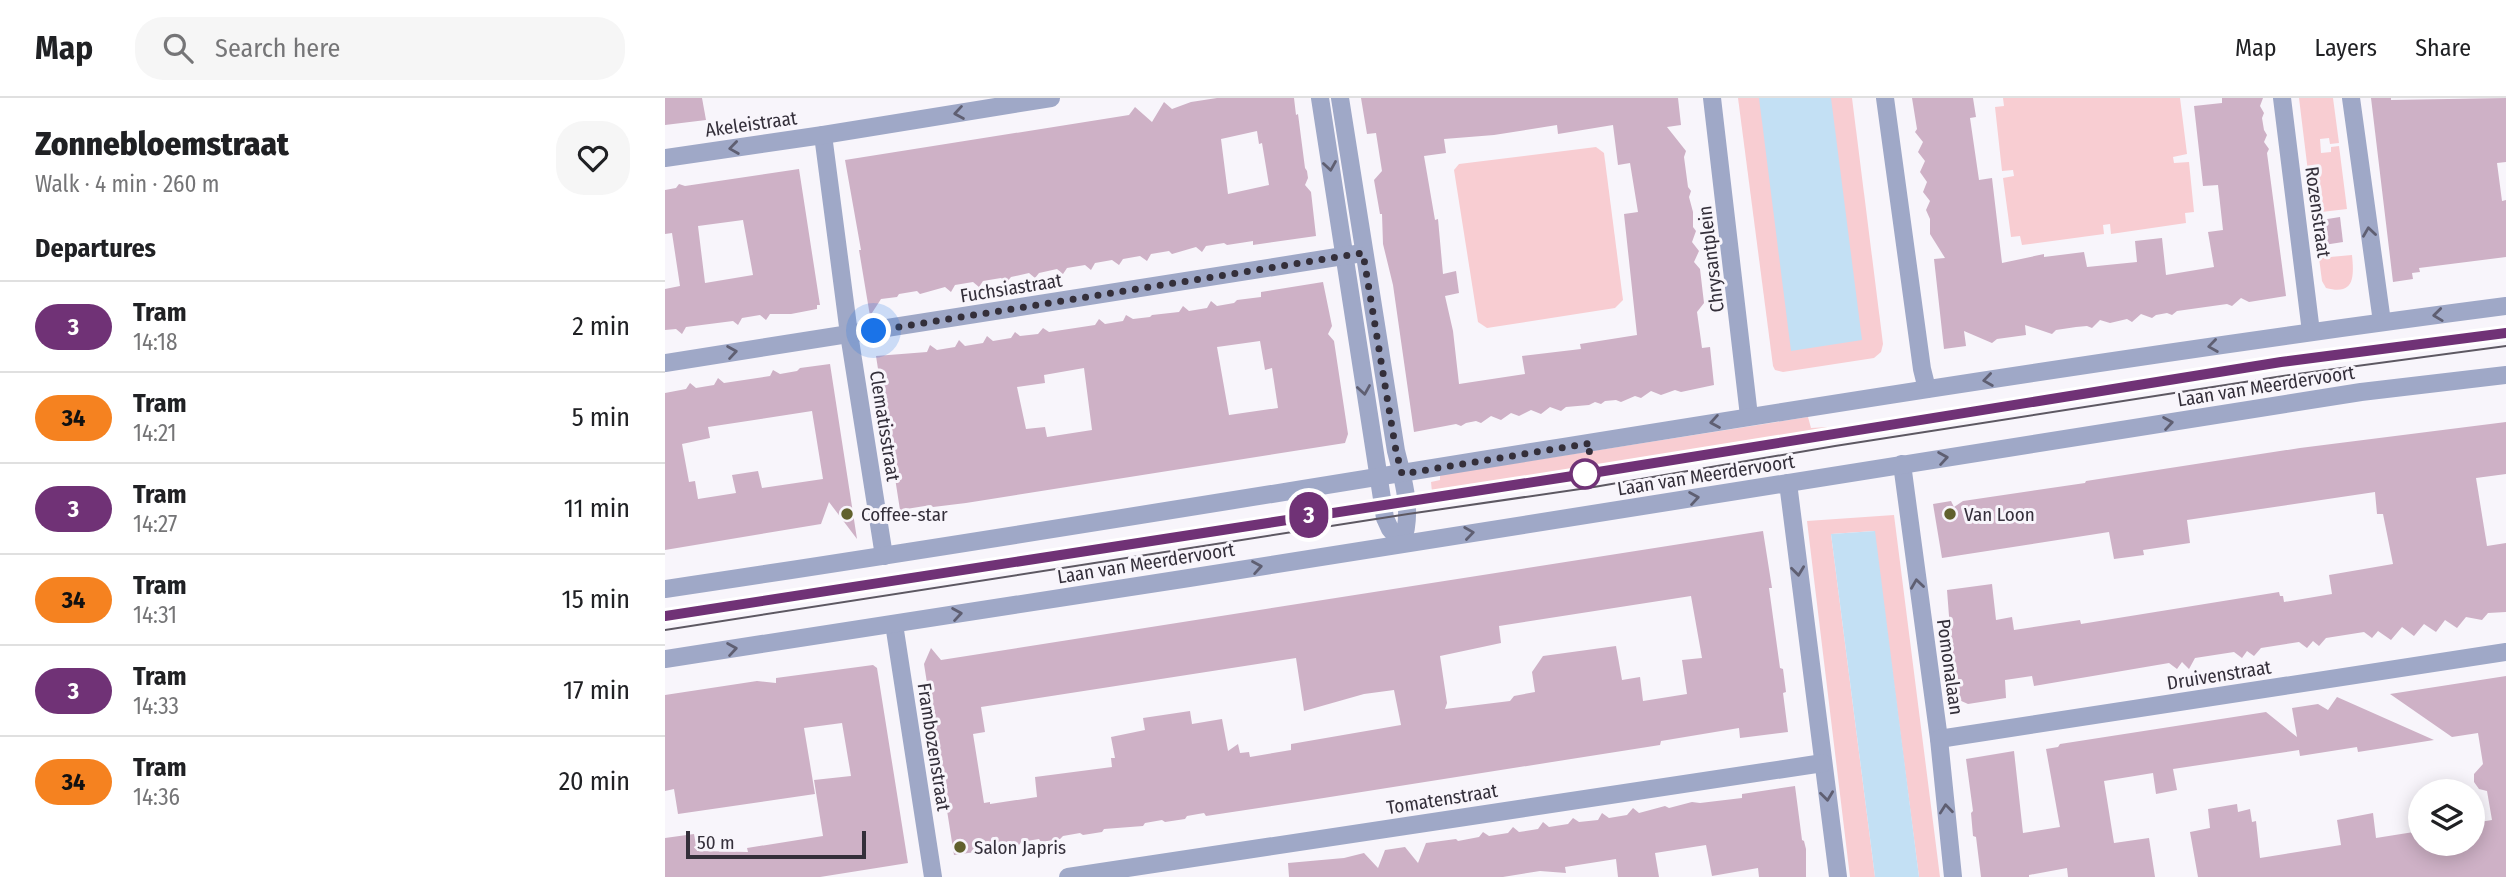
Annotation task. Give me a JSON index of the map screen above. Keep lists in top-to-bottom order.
{
  "streets": {
    "street": [
      "Akeleistraat",
      "Rozenstraat",
      "Chrysantplein",
      "Fuchsiastraat",
      "Laan van Meerdervoort",
      "Clematisstraat",
      "Pomonalaan",
      "Druivenstraat",
      "Frambozenstraat",
      "Tomatenstraat"
    ]
  },
  "crossings": [
    ["Akeleistraat", "Clematisstraat"],
    ["Fuchsiastraat", "Clematisstraat"],
    ["Laan van Meerdervoort", "Pomonalaan"],
    ["Laan van Meerdervoort", "Frambozenstraat"],
    ["Pomonalaan", "Druivenstraat"]
  ],
  "one_way": ["Akeleistraat"],
  "places": ["Coffee-star", "Van Loon", "Salon Japris"],
  "lines": ["tram line 3"],
  "scale_bar": "50 m",
  "page": {
    "header": "Map",
    "search": "Search here",
    "nav": ["Map", "Layers", "Share"],
    "heading": [
      ["Zonnebloemstraat", "Walk · 4 min · 260 m"],
      "Departures"
    ],
    "on_map": "3",
    "list": [
      {
        "mark": "3",
        "name": "Tram",
        "note": "14:18",
        "value": "2 min"
      },
      {
        "mark": "34",
        "name": "Tram",
        "note": "14:21",
        "value": "5 min"
      },
      {
        "mark": "3",
        "name": "Tram",
        "note": "14:27",
        "value": "11 min"
      },
      {
        "mark": "34",
        "name": "Tram",
        "note": "14:31",
        "value": "15 min"
      },
      {
        "mark": "3",
        "name": "Tram",
        "note": "14:33",
        "value": "17 min"
      },
      {
        "mark": "34",
        "name": "Tram",
        "note": "14:36",
        "value": "20 min"
      }
    ],
    "scale": "50 m"
  }
}
